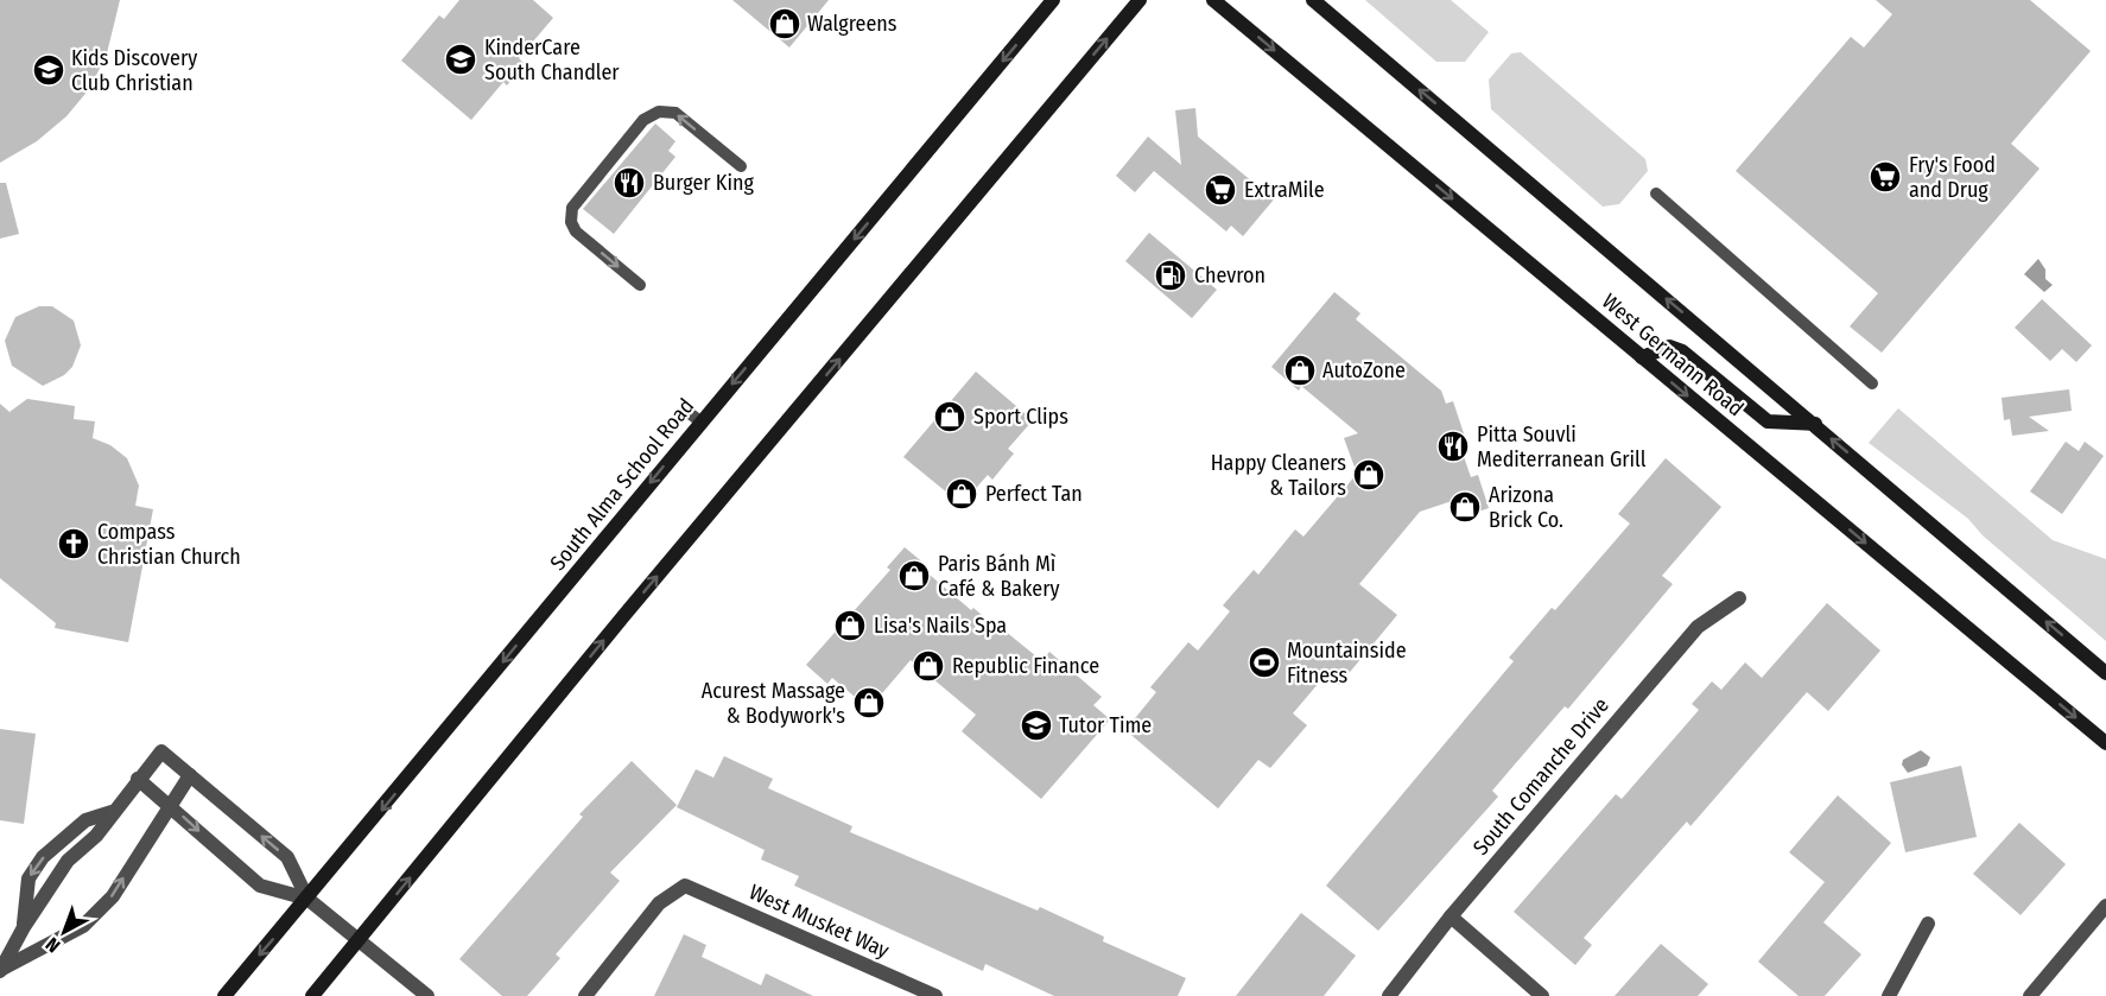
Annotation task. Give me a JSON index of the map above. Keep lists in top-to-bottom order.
{
  "streets": {
    "main road": ["West Germann Road", "South Alma School Road"],
    "street": ["South Comanche Drive", "West Musket Way"]
  },
  "places": {
    "shop": [
      "Walgreens",
      "AutoZone",
      "Sport Clips",
      "Happy Cleaners & Tailors",
      "Perfect Tan",
      "Arizona Brick Co.",
      "Paris Bánh Mì Café & Bakery",
      "Lisa's Nails Spa",
      "Republic Finance",
      "Acurest Massage & Bodywork's"
    ],
    "school or university": ["KinderCare South Chandler", "Kids Discovery Club Christian", "Tutor Time"],
    "supermarket": ["Fry's Food and Drug", "ExtraMile"],
    "restaurant": ["Burger King", "Pitta Souvli Mediterranean Grill"],
    "fuel station": ["Chevron"],
    "church": ["Compass Christian Church"],
    "sports": ["Mountainside Fitness"]
  },
  "north": "bottom left"
}
